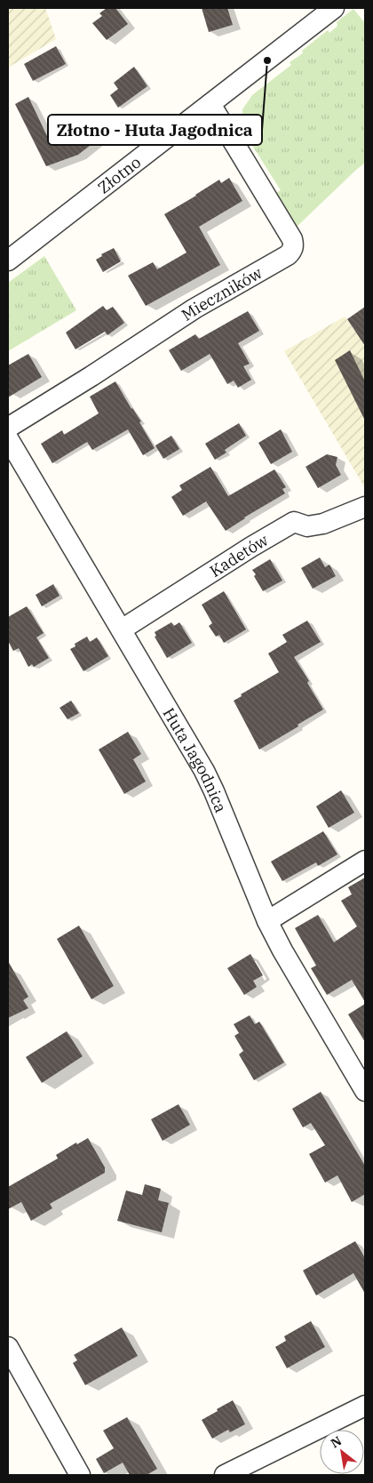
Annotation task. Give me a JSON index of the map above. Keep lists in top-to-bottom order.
{
  "streets": {
    "street": [
      "Złotno",
      "Mieczników",
      "Kadetów",
      "Huta Jagodnica"
    ]
  },
  "crossings": [
    ["Złotno", "Mieczników"],
    ["Kadetów", "Huta Jagodnica"]
  ],
  "places": ["Złotno - Huta Jagodnica"],
  "north": "top left"
}
